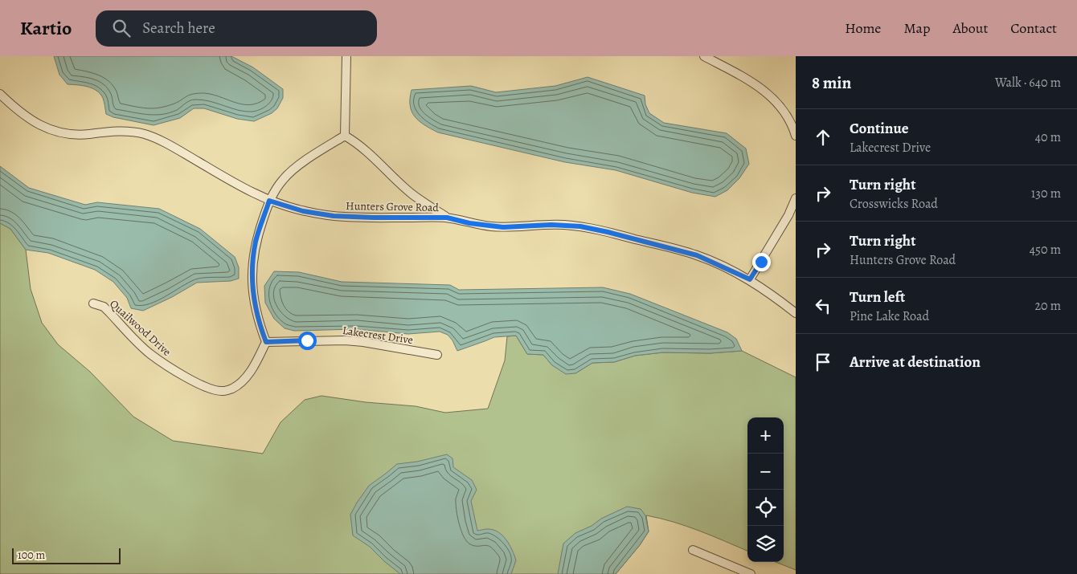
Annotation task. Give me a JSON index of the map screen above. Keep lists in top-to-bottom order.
{
  "streets": {
    "street": ["Hunters Grove Road", "Quailwood Drive", "Lakecrest Drive"]
  },
  "crossings": [
    ["Quailwood Drive", "Lakecrest Drive"]
  ],
  "scale_bar": "100 m",
  "page": {
    "header": "Kartio",
    "search": "Search here",
    "nav": [
      "Home",
      "Map",
      "About",
      "Contact"
    ],
    "heading": ["8 min", "Walk · 640 m"],
    "list": [
      ["Continue", "Lakecrest Drive", "40 m"],
      ["Turn right", "Crosswicks Road", "130 m"],
      ["Turn right", "Hunters Grove Road", "450 m"],
      ["Turn left", "Pine Lake Road", "20 m"],
      "Arrive at destination"
    ],
    "map_buttons": ["+", "−"],
    "scale": "100 m"
  }
}
